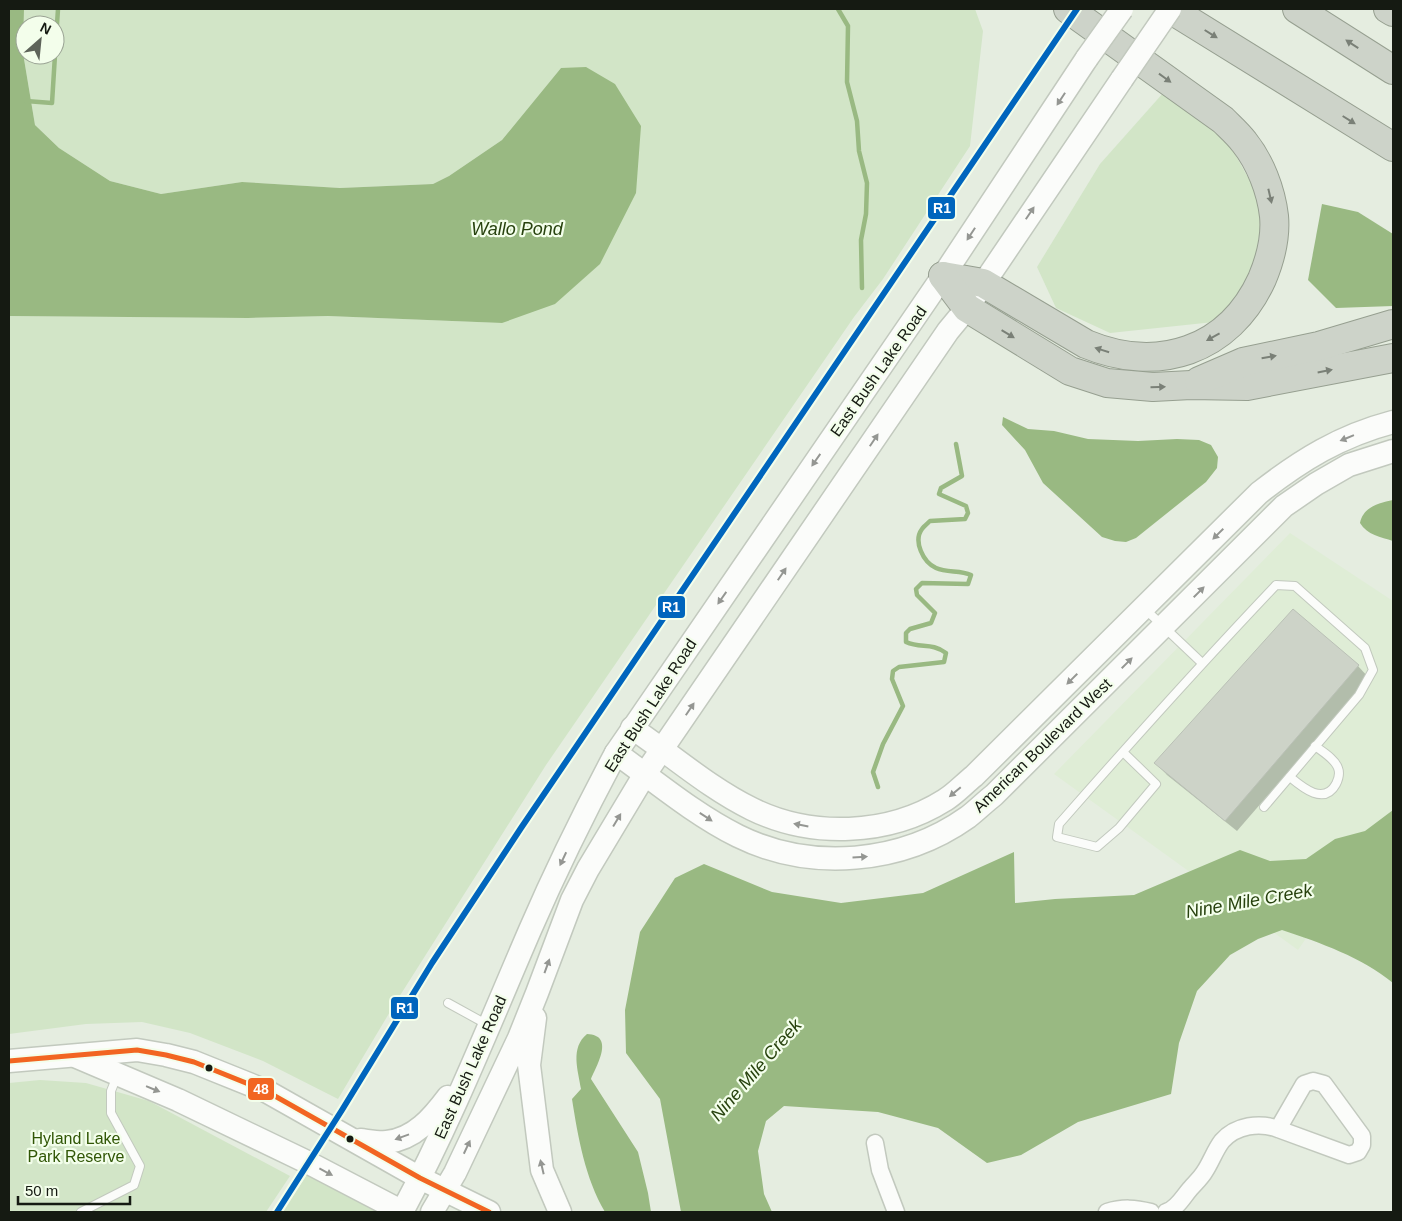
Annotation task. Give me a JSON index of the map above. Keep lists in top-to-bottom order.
{
  "streets": {
    "street": ["East Bush Lake Road", "American Boulevard West"]
  },
  "crossings": [
    ["East Bush Lake Road", "American Boulevard West"]
  ],
  "water": ["Wallo Pond", "Nine Mile Creek"],
  "parks": ["Hyland Lake Park Reserve"],
  "lines": ["transit line R1", "transit line 48"],
  "scale_bar": "50 m",
  "north": "top right"
}
